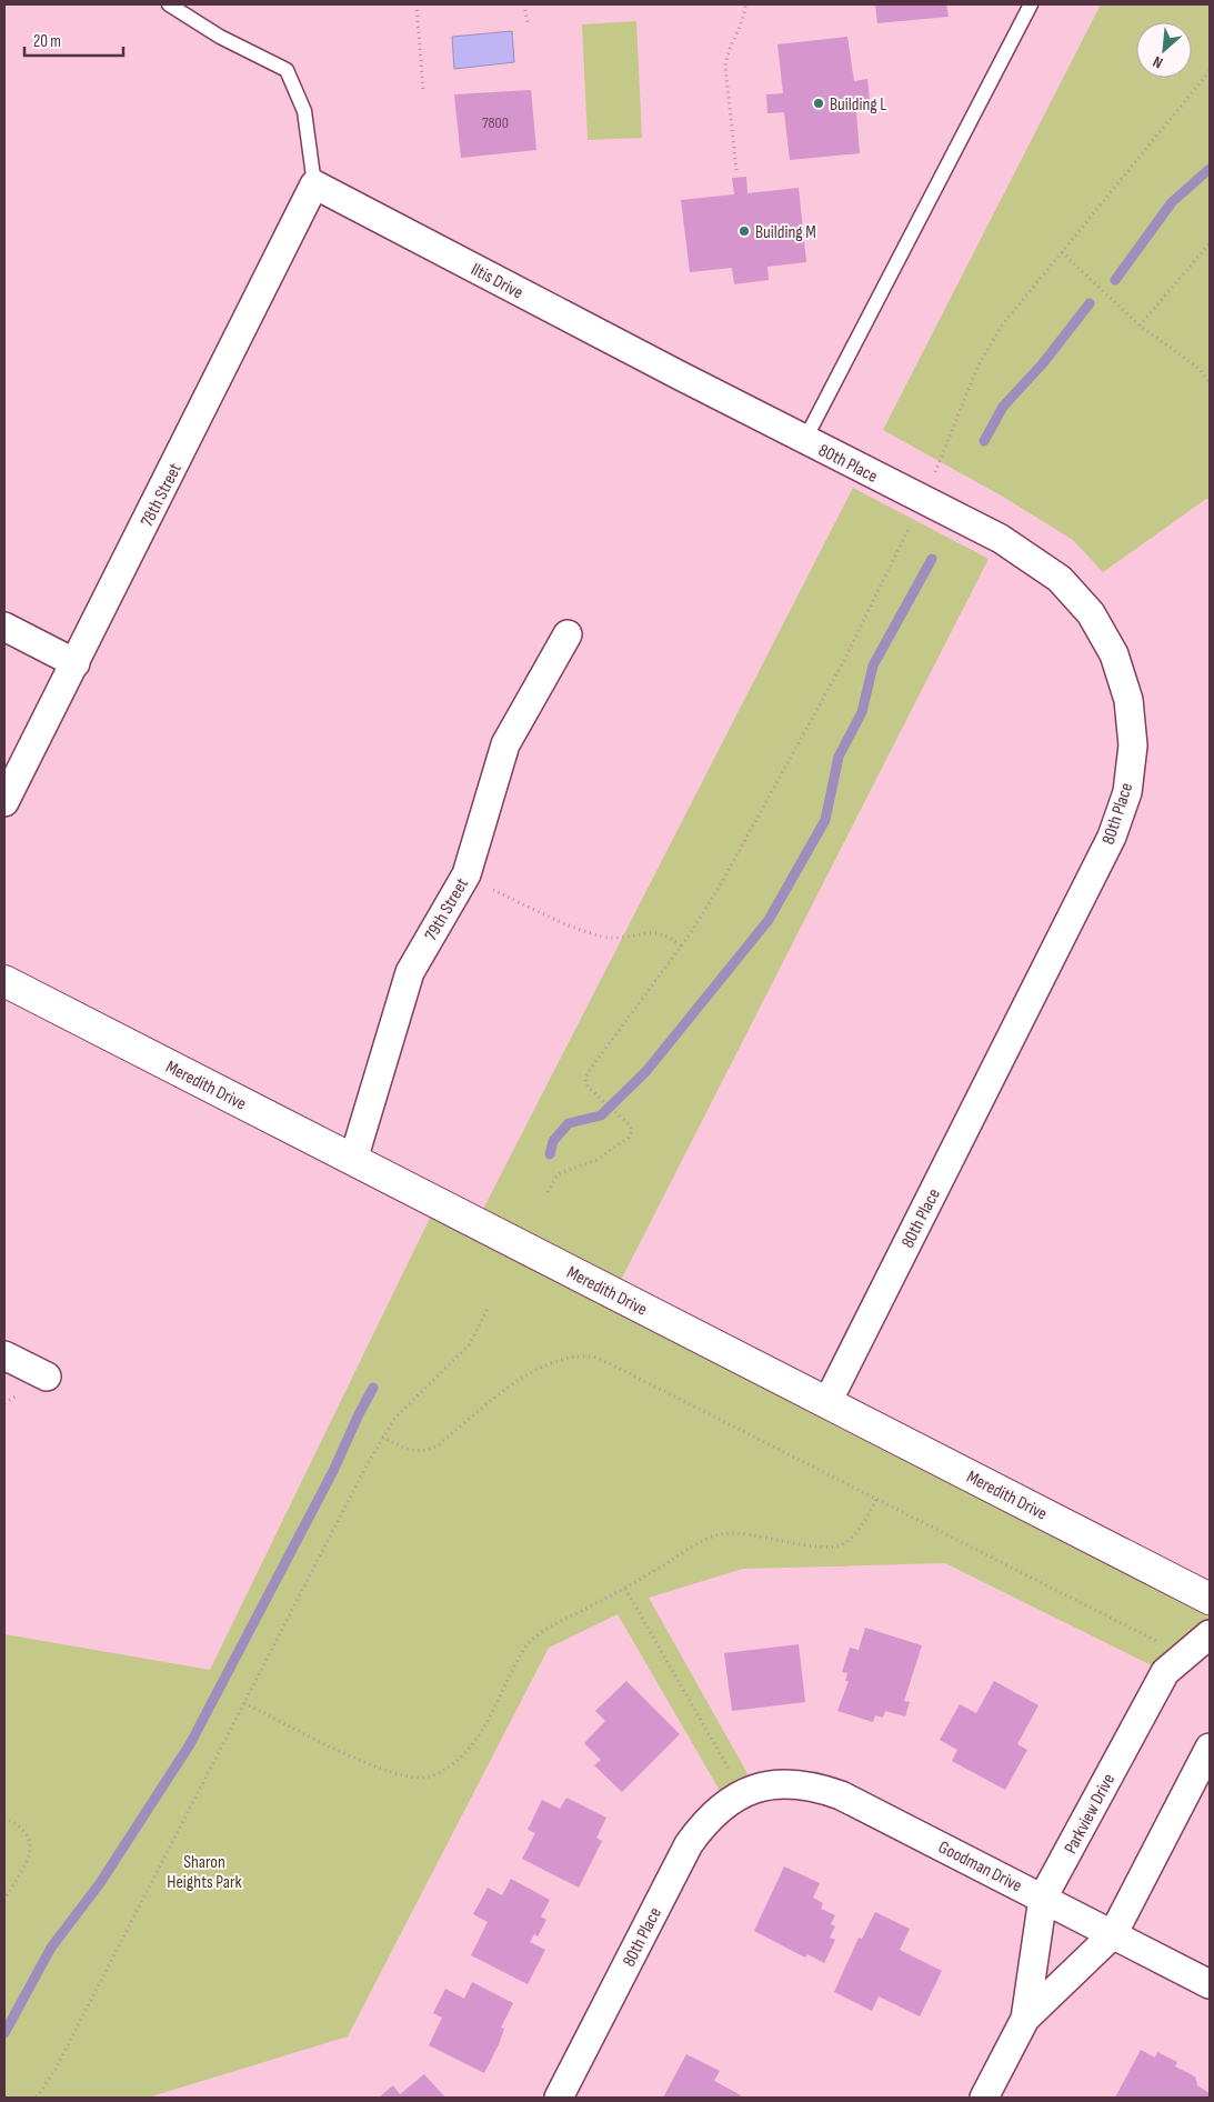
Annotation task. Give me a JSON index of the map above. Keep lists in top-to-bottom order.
{
  "streets": {
    "main road": ["Meredith Drive"],
    "street": [
      "Iltis Drive",
      "80th Place",
      "78th Street",
      "79th Street",
      "Parkview Drive",
      "Goodman Drive"
    ]
  },
  "crossings": [
    ["Iltis Drive", "80th Place"],
    ["Iltis Drive", "78th Street"],
    ["80th Place", "Meredith Drive"],
    ["80th Place", "Goodman Drive"],
    ["79th Street", "Meredith Drive"],
    ["Parkview Drive", "Goodman Drive"]
  ],
  "parks": ["Sharon Heights Park"],
  "places": ["Building L", "Building M"],
  "house_numbers": ["7800"],
  "scale_bar": "20 m",
  "north": "bottom left"
}
